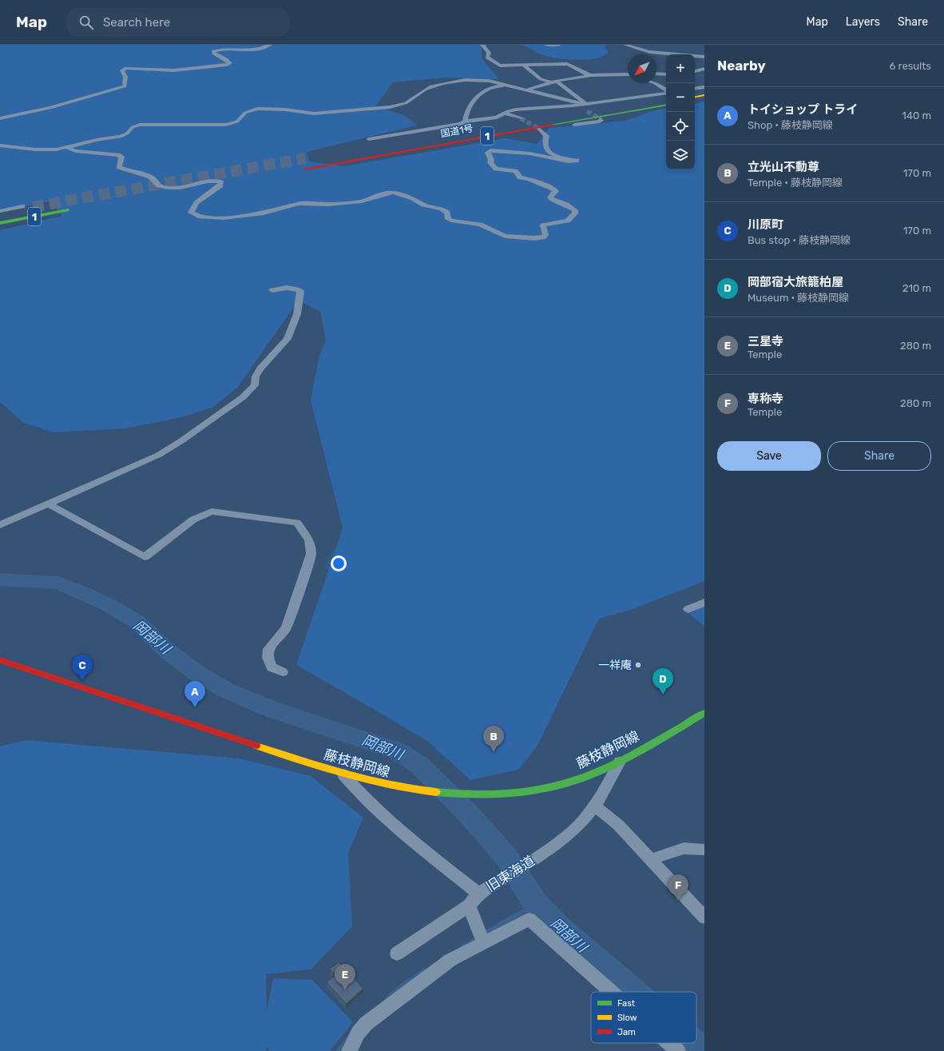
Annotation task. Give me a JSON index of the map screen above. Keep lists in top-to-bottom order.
{
  "streets": {
    "main road": ["国道1号", "1", "藤枝静岡線"],
    "street": ["旧東海道"]
  },
  "crossings": [
    ["藤枝静岡線", "旧東海道"]
  ],
  "water": ["岡部川"],
  "places": ["一祥庵"],
  "legend": ["Fast", "Slow", "Jam"],
  "north": "bottom left",
  "page": {
    "header": "Map",
    "search": "Search here",
    "nav": ["Map", "Layers", "Share"],
    "heading": ["Nearby", "6 results"],
    "map_buttons": ["+", "−"],
    "list": [
      {
        "mark": "A",
        "name": "トイショップ トライ",
        "note": "Shop · 藤枝静岡線",
        "value": "140 m"
      },
      {
        "mark": "B",
        "name": "立光山不動尊",
        "note": "Temple · 藤枝静岡線",
        "value": "170 m"
      },
      {
        "mark": "C",
        "name": "川原町",
        "note": "Bus stop · 藤枝静岡線",
        "value": "170 m"
      },
      {
        "mark": "D",
        "name": "岡部宿大旅籠柏屋",
        "note": "Museum · 藤枝静岡線",
        "value": "210 m"
      },
      {
        "mark": "E",
        "name": "三星寺",
        "note": "Temple",
        "value": "280 m"
      },
      {
        "mark": "F",
        "name": "専称寺",
        "note": "Temple",
        "value": "280 m"
      }
    ],
    "buttons": ["Save", "Share"],
    "pins": [
      "C",
      "D",
      "A",
      "B",
      "F",
      "E"
    ]
  }
}
